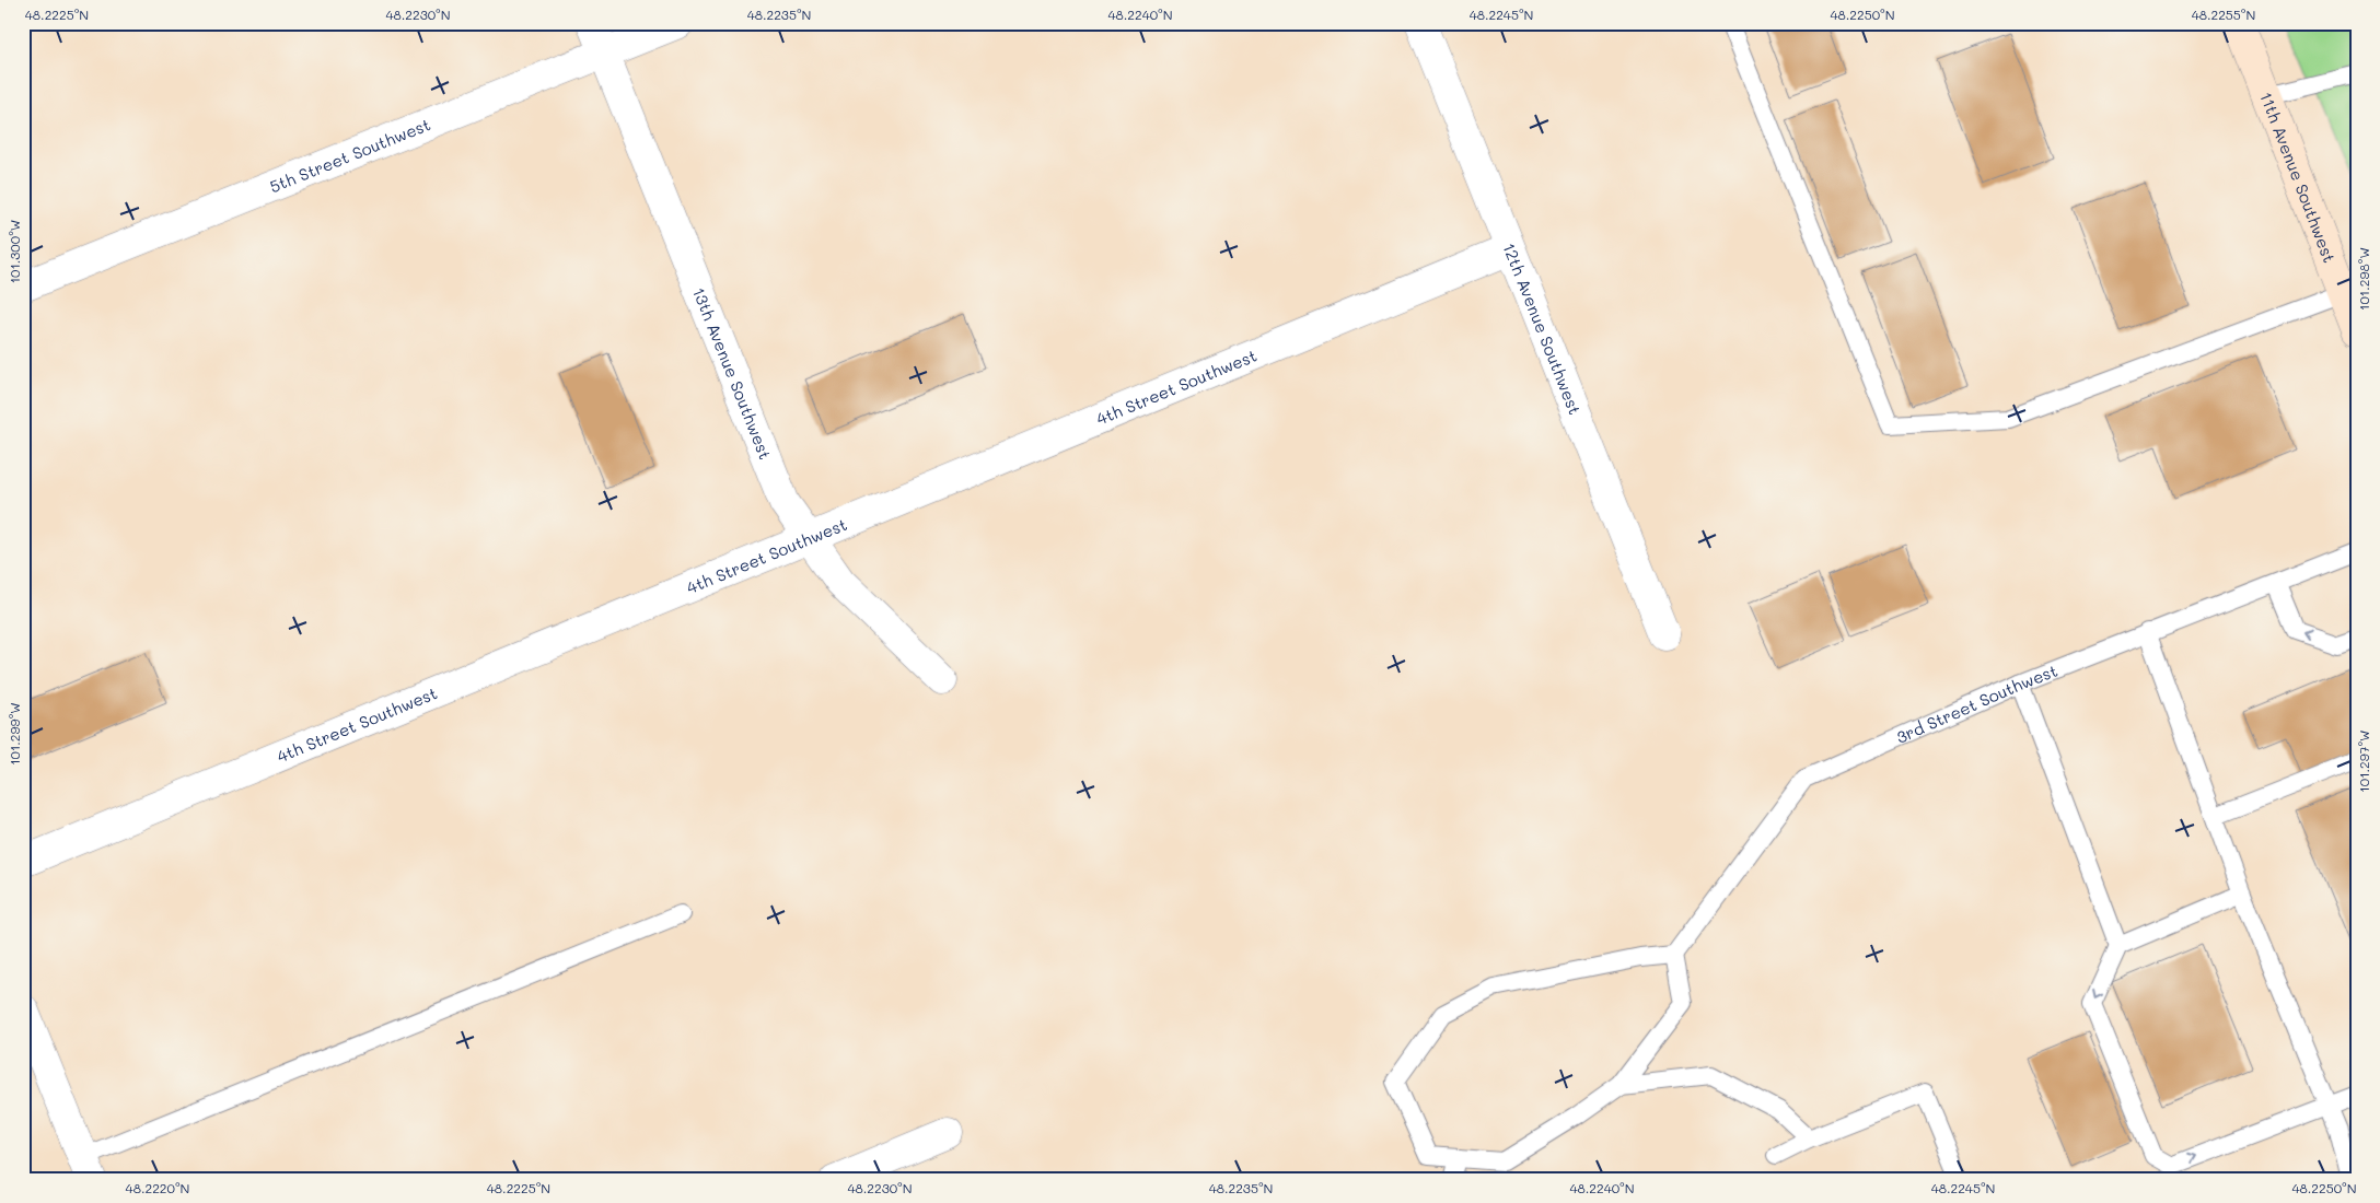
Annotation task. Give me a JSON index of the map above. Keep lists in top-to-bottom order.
{
  "streets": {
    "street": [
      "5th Street Southwest",
      "11th Avenue Southwest",
      "12th Avenue Southwest",
      "13th Avenue Southwest",
      "4th Street Southwest"
    ],
    "lane": ["3rd Street Southwest"]
  },
  "crossings": [
    ["5th Street Southwest", "13th Avenue Southwest"],
    ["12th Avenue Southwest", "4th Street Southwest"],
    ["13th Avenue Southwest", "4th Street Southwest"]
  ],
  "coordinates": [
    "48.2225°N",
    "48.2230°N",
    "48.2235°N",
    "48.2240°N",
    "48.2245°N",
    "48.2250°N",
    "48.2255°N",
    "101.300°W",
    "101.298°W",
    "101.299°W",
    "101.297°W",
    "48.2220°N"
  ]
}
